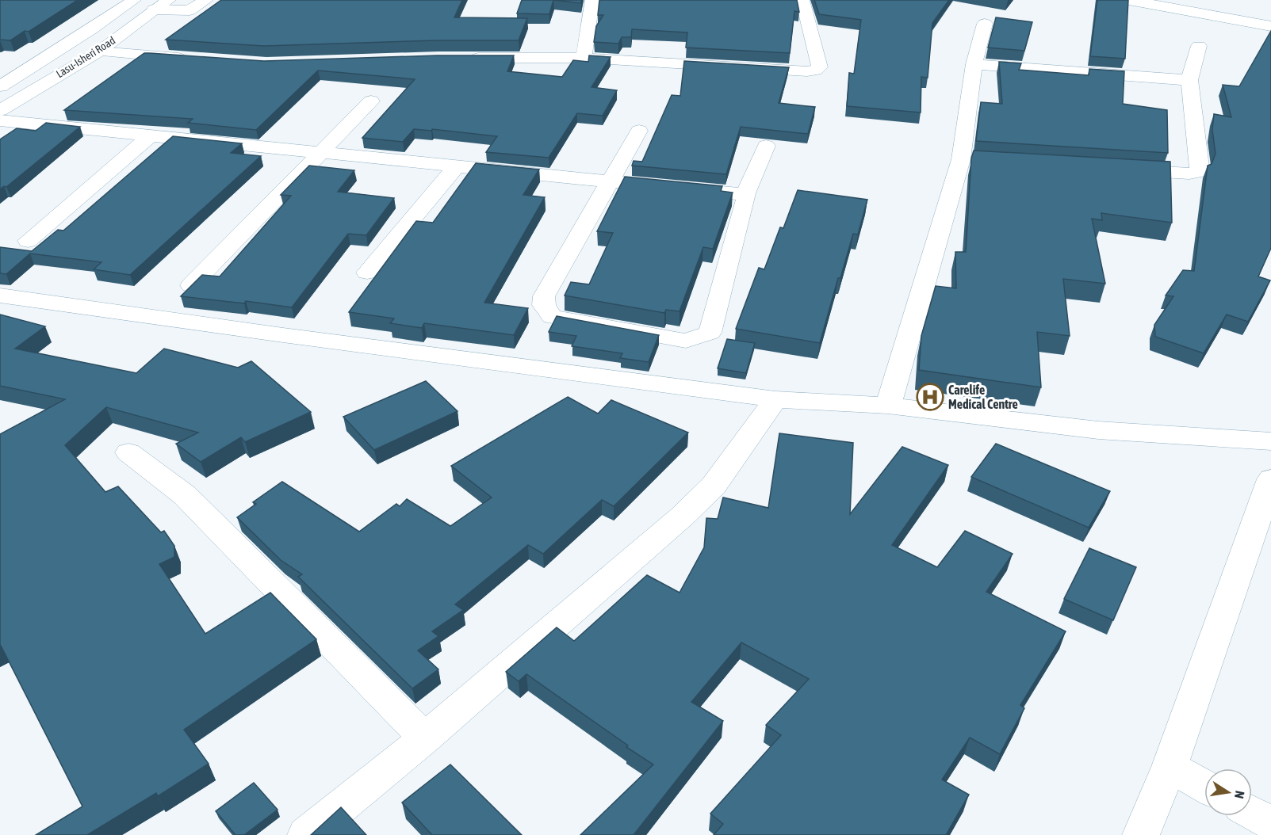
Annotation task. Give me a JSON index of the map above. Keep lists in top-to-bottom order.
{
  "streets": {
    "street": ["Lasu-Isheri Road"]
  },
  "places": {
    "hospital": ["Carelife Medical Centre"]
  },
  "north": "right"
}
